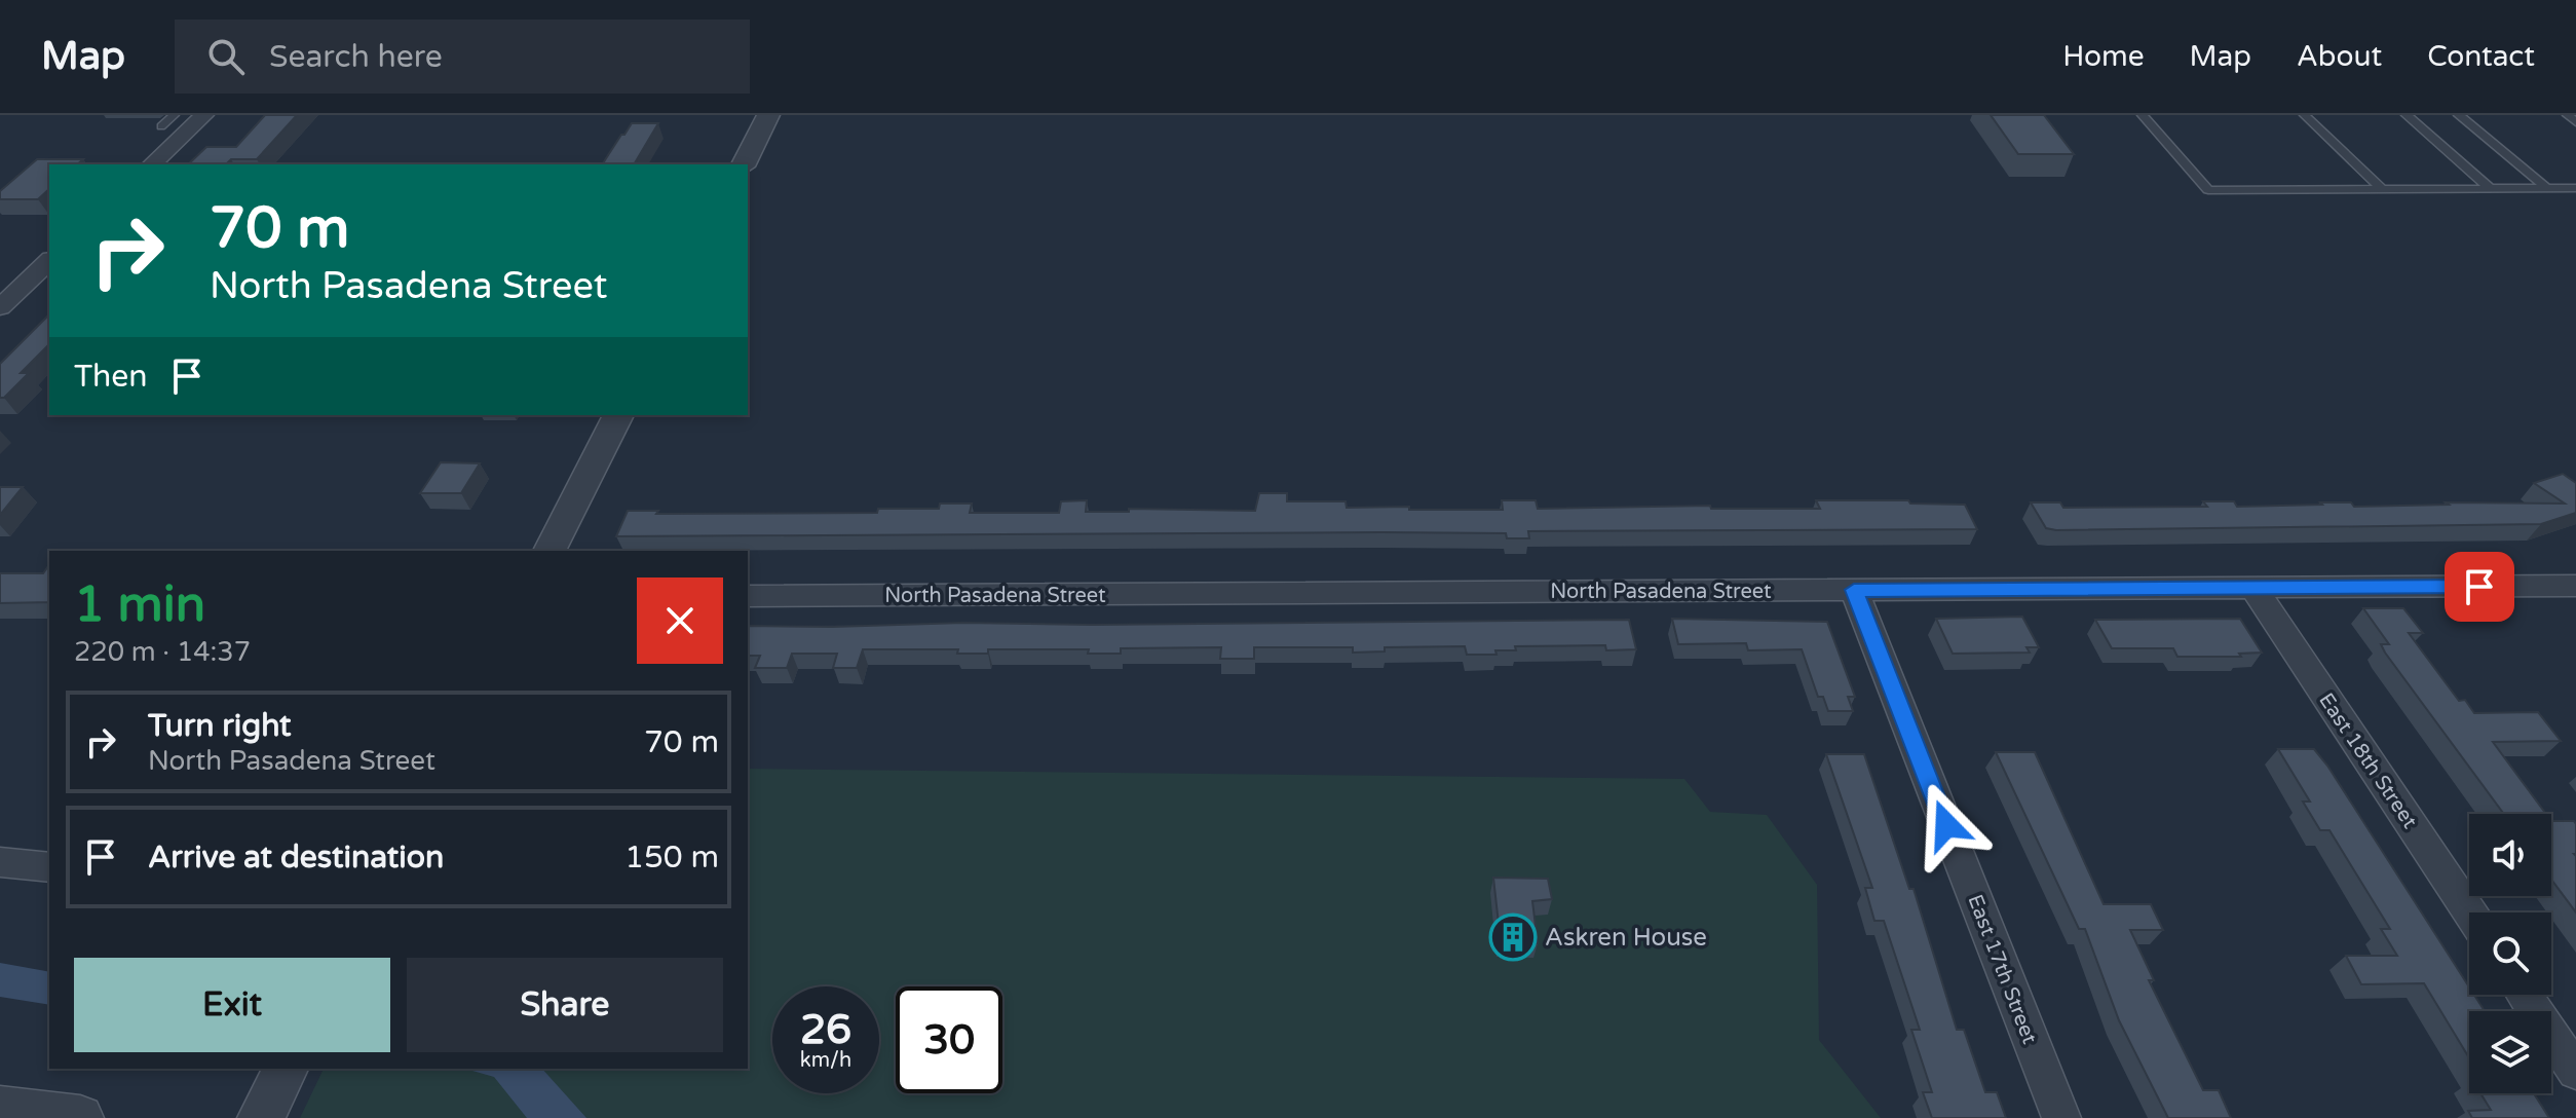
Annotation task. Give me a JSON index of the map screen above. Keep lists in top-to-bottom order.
{
  "streets": {
    "street": ["North Pasadena Street", "East 18th Street", "East 17th Street"]
  },
  "crossings": [
    ["North Pasadena Street", "East 18th Street"],
    ["North Pasadena Street", "East 17th Street"]
  ],
  "places": {
    "building": ["Askren House"]
  },
  "page": {
    "header": "Map",
    "search": "Search here",
    "nav": [
      "Home",
      "Map",
      "About",
      "Contact"
    ],
    "turn": ["70 m", "North Pasadena Street"],
    "then": "Then",
    "heading": ["1 min", "220 m · 14:37"],
    "list": [
      {
        "name": "Turn right",
        "note": "North Pasadena Street",
        "value": "70 m"
      },
      {
        "name": "Arrive at destination",
        "value": "150 m"
      }
    ],
    "buttons": ["Exit", "Share"],
    "speed": "26 km/h",
    "limit": "30"
  }
}
